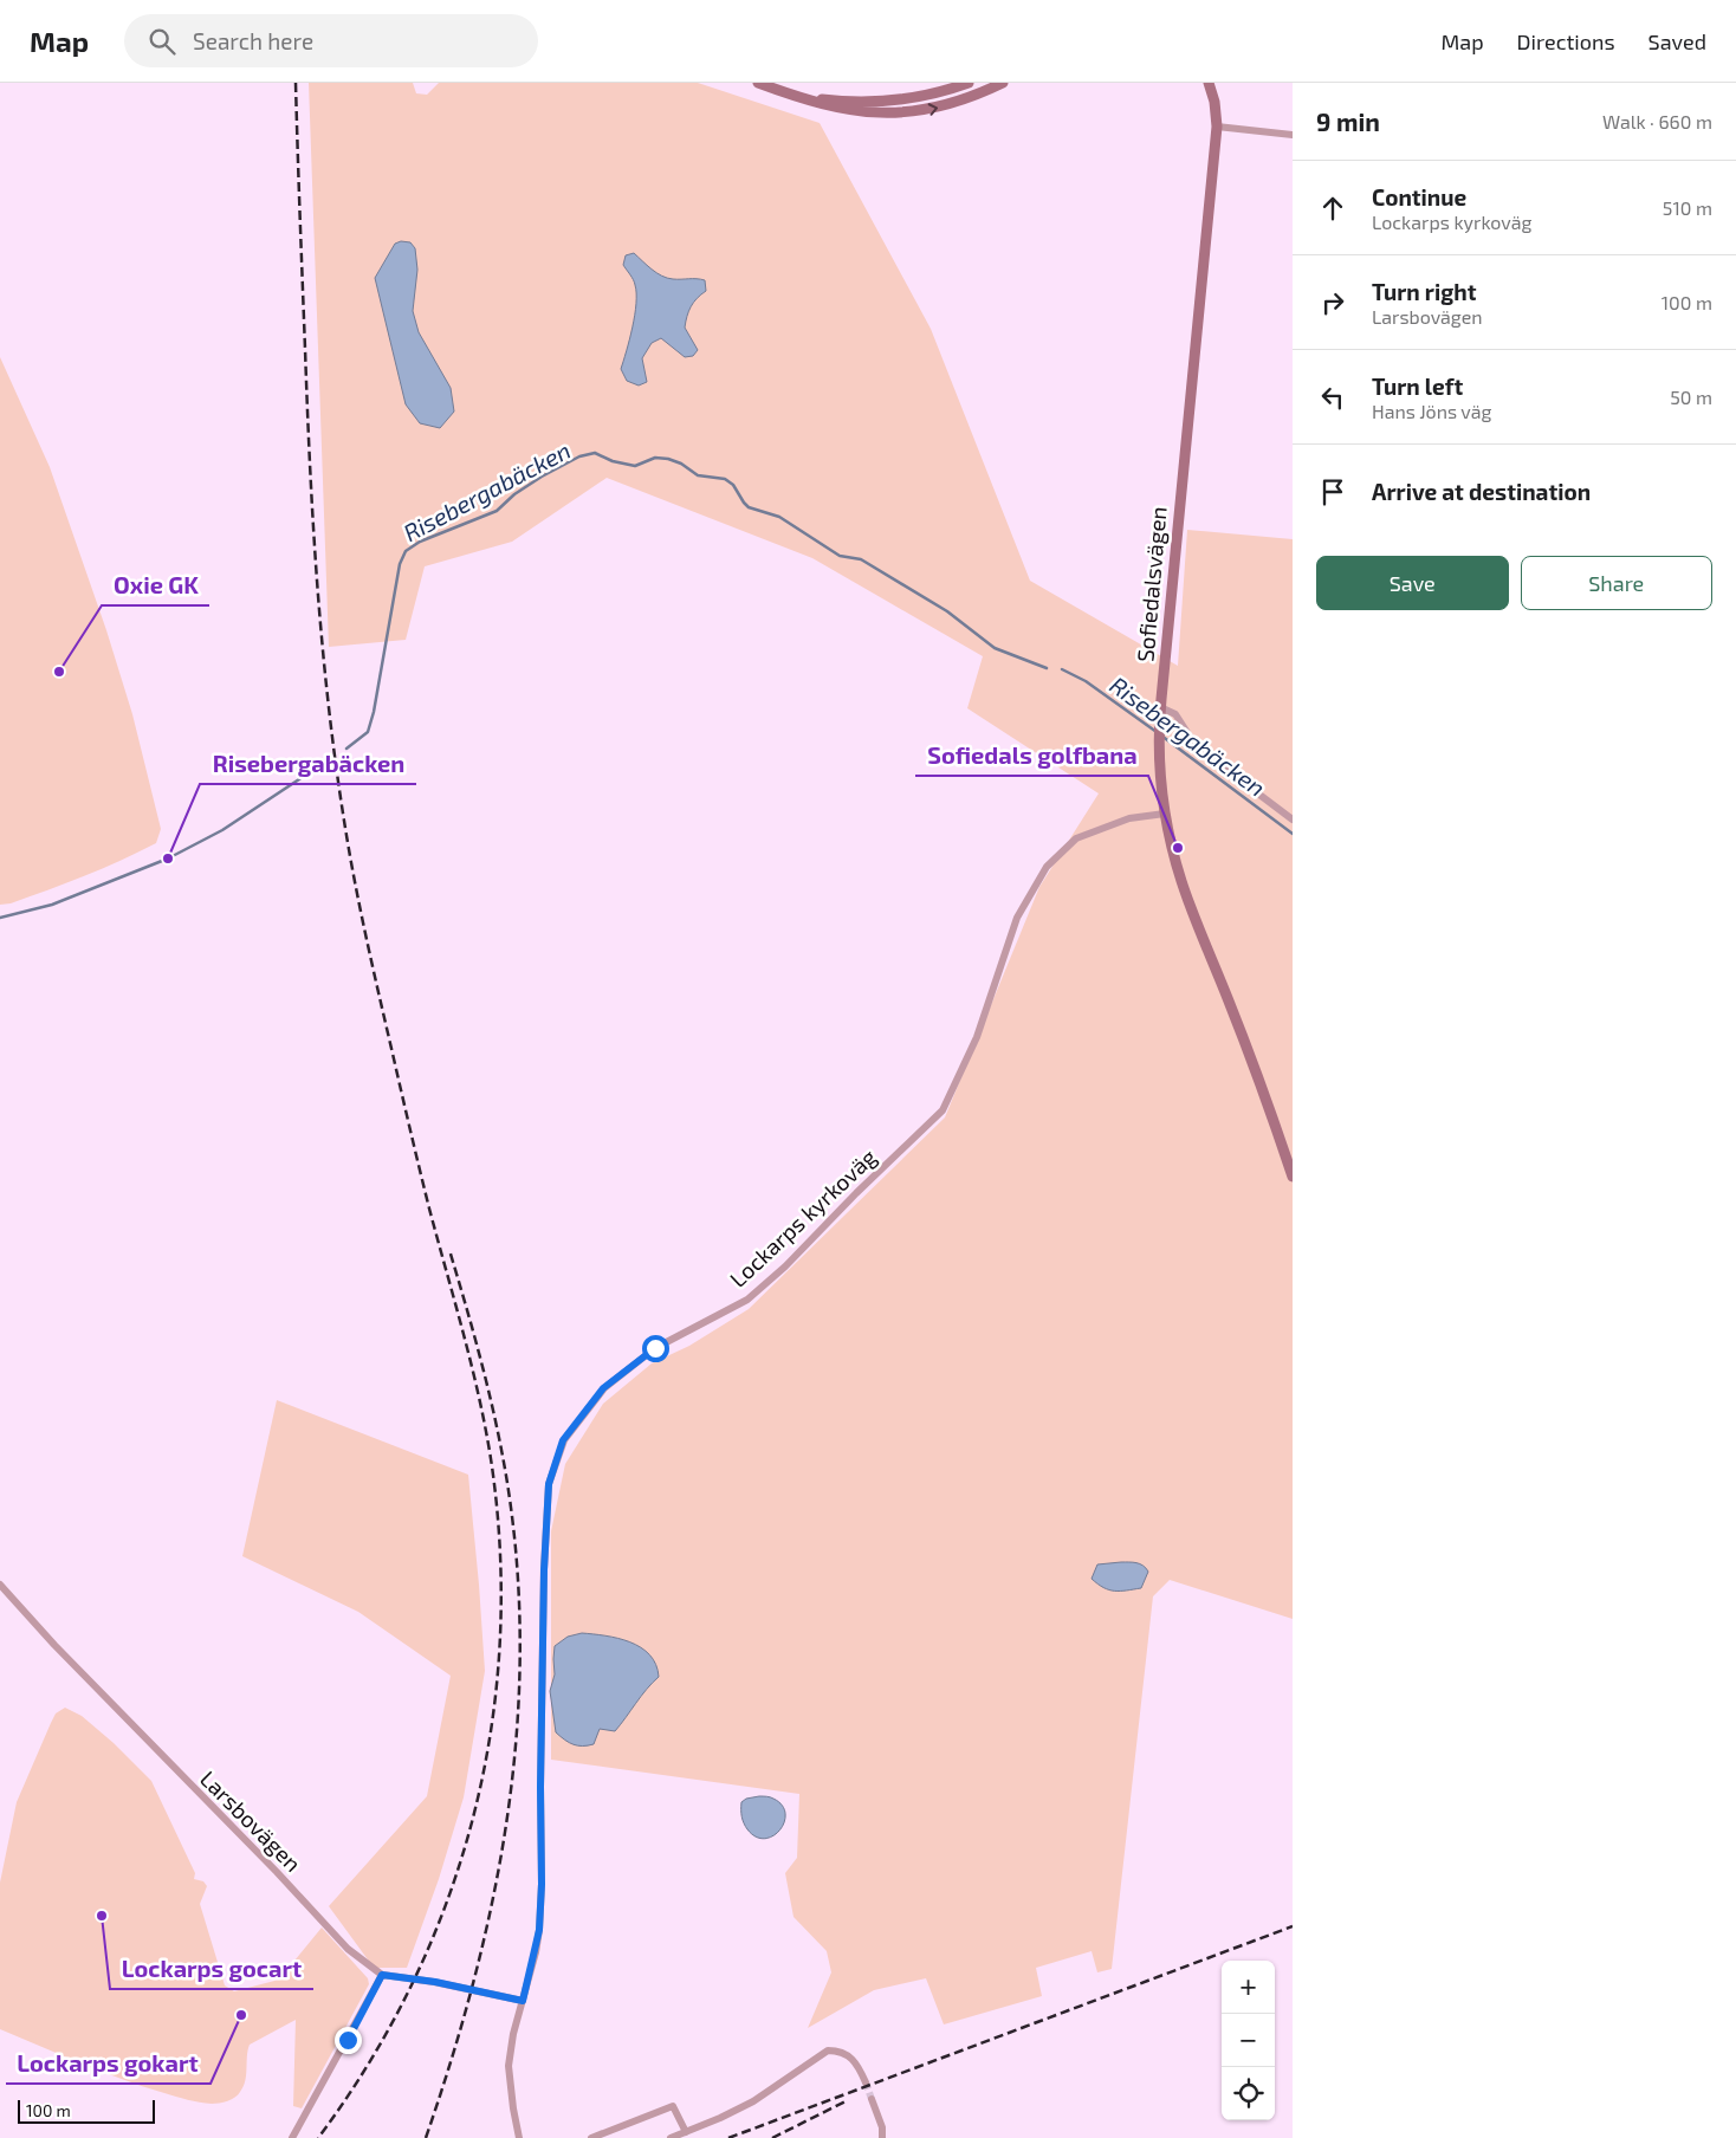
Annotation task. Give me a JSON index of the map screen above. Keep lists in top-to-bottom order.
{
  "streets": {
    "main road": ["Sofiedalsvägen"],
    "street": ["Lockarps kyrkoväg", "Larsbovägen"]
  },
  "crossings": [
    ["Sofiedalsvägen", "Lockarps kyrkoväg"],
    ["Lockarps kyrkoväg", "Larsbovägen"]
  ],
  "water": ["Risebergabäcken"],
  "places": [
    "Oxie GK",
    "Sofiedals golfbana",
    "Risebergabäcken",
    "Lockarps gocart",
    "Lockarps gokart"
  ],
  "scale_bar": "100 m",
  "page": {
    "header": "Map",
    "search": "Search here",
    "nav": ["Map", "Directions", "Saved"],
    "heading": ["9 min", "Walk · 660 m"],
    "list": [
      ["Continue", "Lockarps kyrkoväg", "510 m"],
      ["Turn right", "Larsbovägen", "100 m"],
      ["Turn left", "Hans Jöns väg", "50 m"],
      "Arrive at destination"
    ],
    "buttons": ["Save", "Share"],
    "map_buttons": ["+", "−"],
    "scale": "100 m"
  }
}
